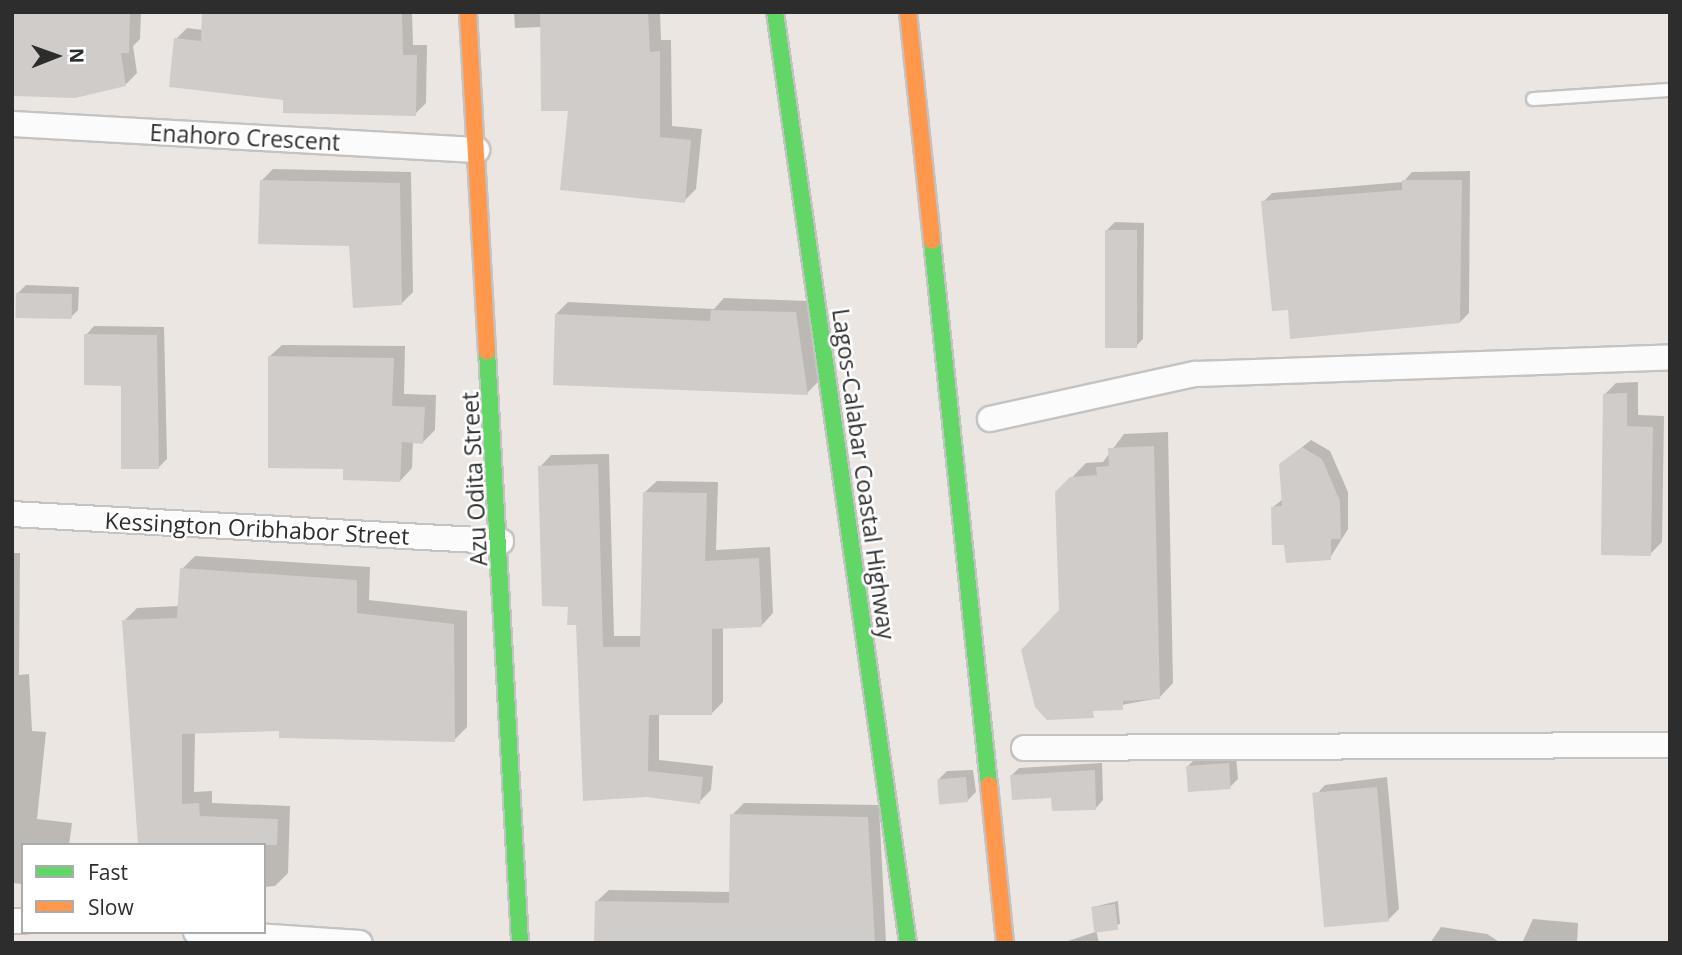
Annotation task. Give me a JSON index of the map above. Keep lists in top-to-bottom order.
{
  "streets": {
    "main road": ["Lagos-Calabar Coastal Highway", "Azu Odita Street"],
    "street": ["Enahoro Crescent", "Kessington Oribhabor Street"]
  },
  "crossings": [
    ["Enahoro Crescent", "Azu Odita Street"],
    ["Azu Odita Street", "Kessington Oribhabor Street"]
  ],
  "legend": ["Fast", "Slow"],
  "north": "right"
}
